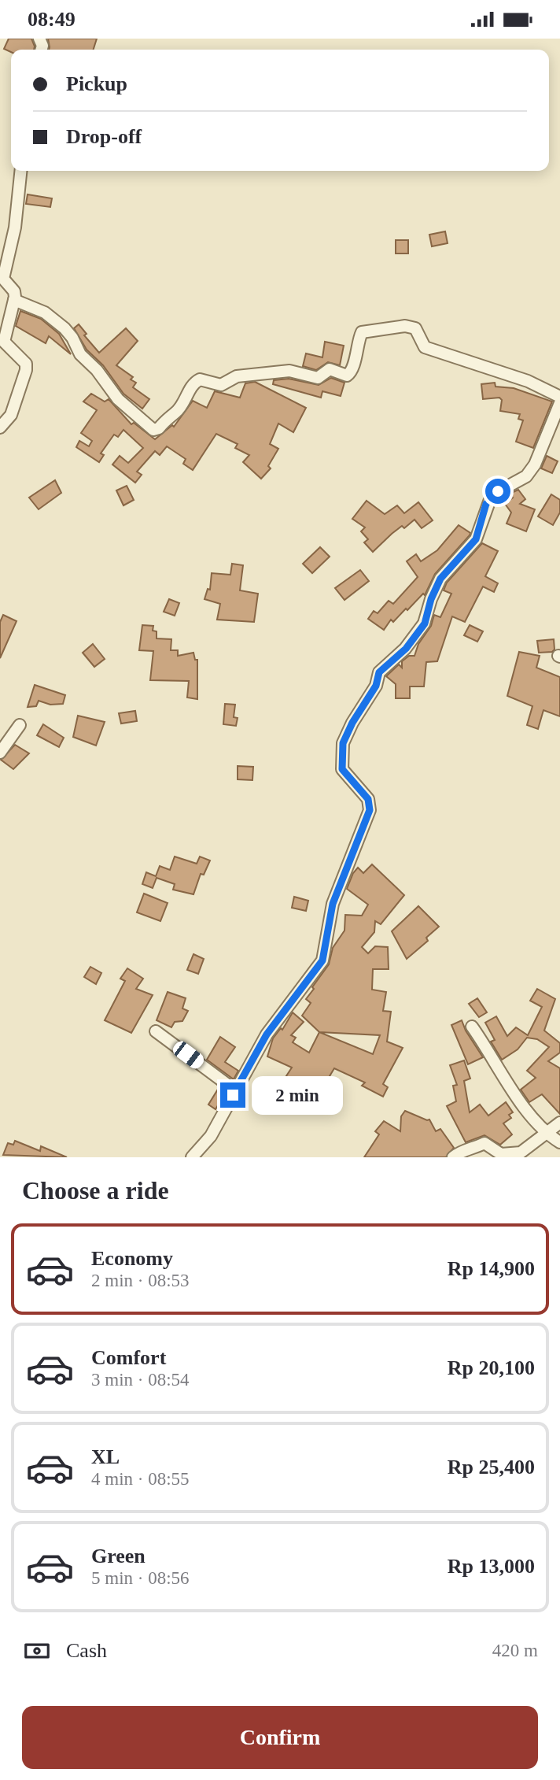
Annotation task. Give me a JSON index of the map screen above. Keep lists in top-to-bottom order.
{
  "page": {
    "status": "08:49",
    "banner": ["Pickup", "Drop-off"],
    "bubble": "2 min",
    "heading": "Choose a ride",
    "list": [
      {
        "name": "Economy",
        "note": "2 min · 08:53",
        "value": "Rp 14,900"
      },
      {
        "name": "Comfort",
        "note": "3 min · 08:54",
        "value": "Rp 20,100"
      },
      {
        "name": "XL",
        "note": "4 min · 08:55",
        "value": "Rp 25,400"
      },
      {
        "name": "Green",
        "note": "5 min · 08:56",
        "value": "Rp 13,000"
      }
    ],
    "pay": ["Cash", "420 m"],
    "buttons": "Confirm"
  }
}
